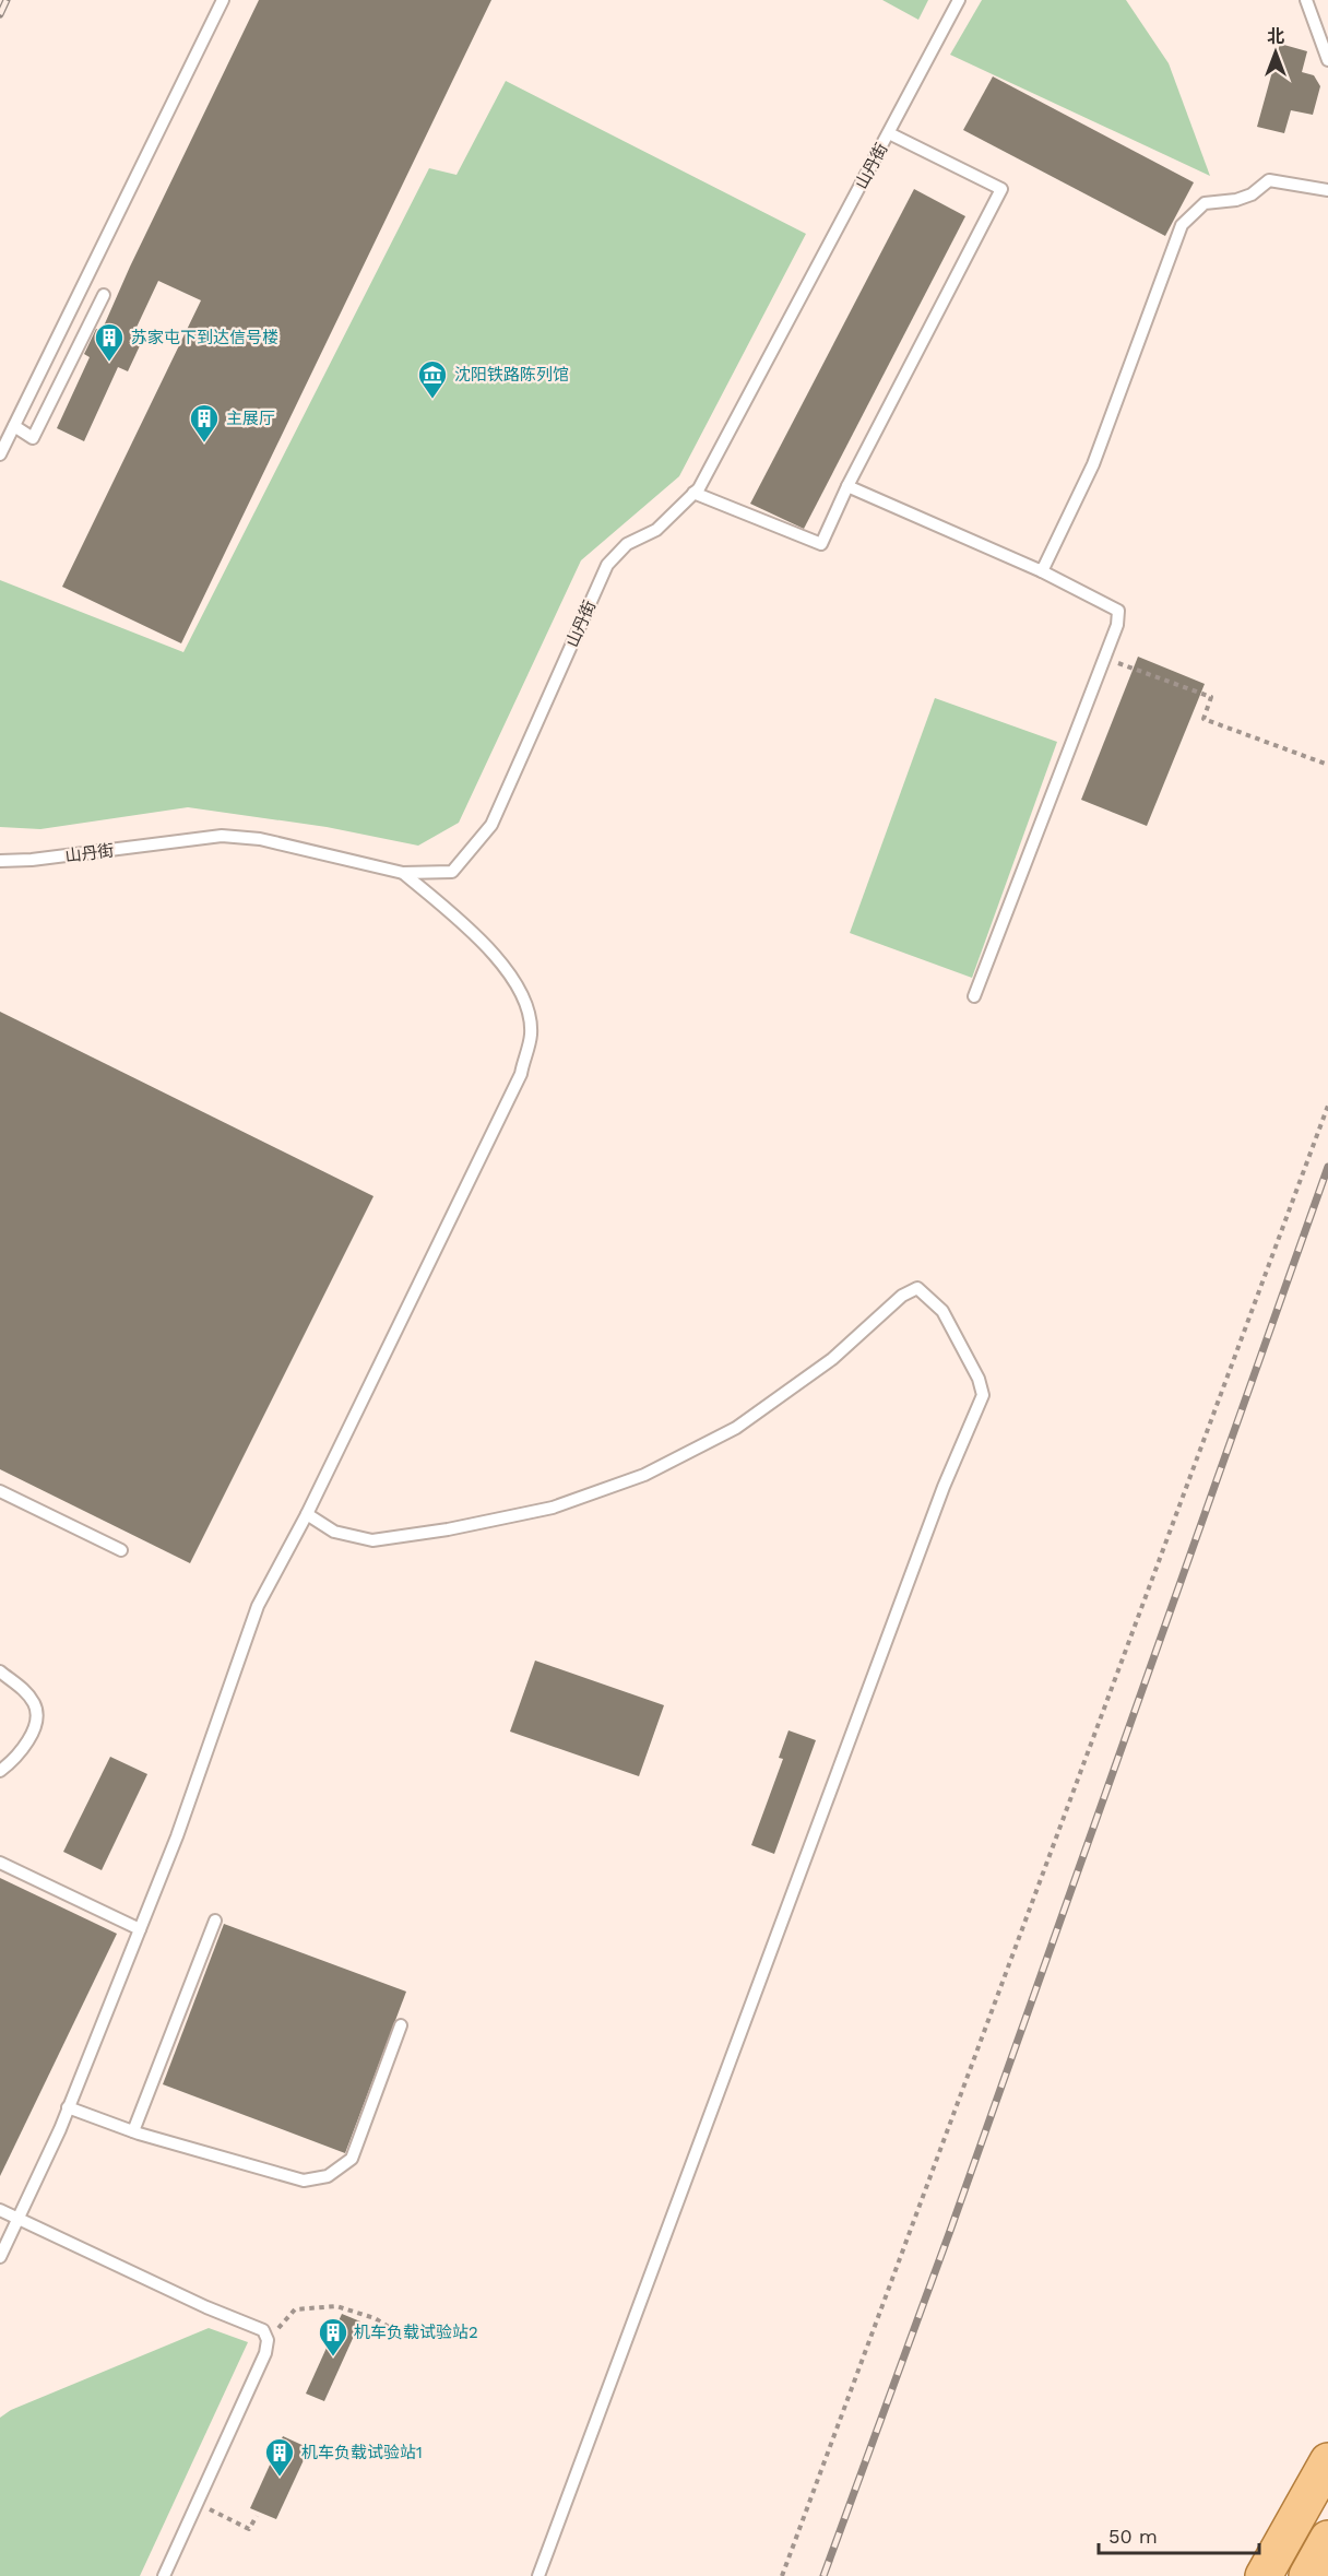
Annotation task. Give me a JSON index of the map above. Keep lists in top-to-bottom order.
{
  "streets": {
    "lane": ["山丹街"]
  },
  "places": {
    "building": [
      "苏家屯下到达信号楼",
      "主展厅",
      "机车负载试验站2",
      "机车负载试验站1"
    ],
    "museum": ["沈阳铁路陈列馆"]
  },
  "scale_bar": "50 m",
  "north": "top"
}
